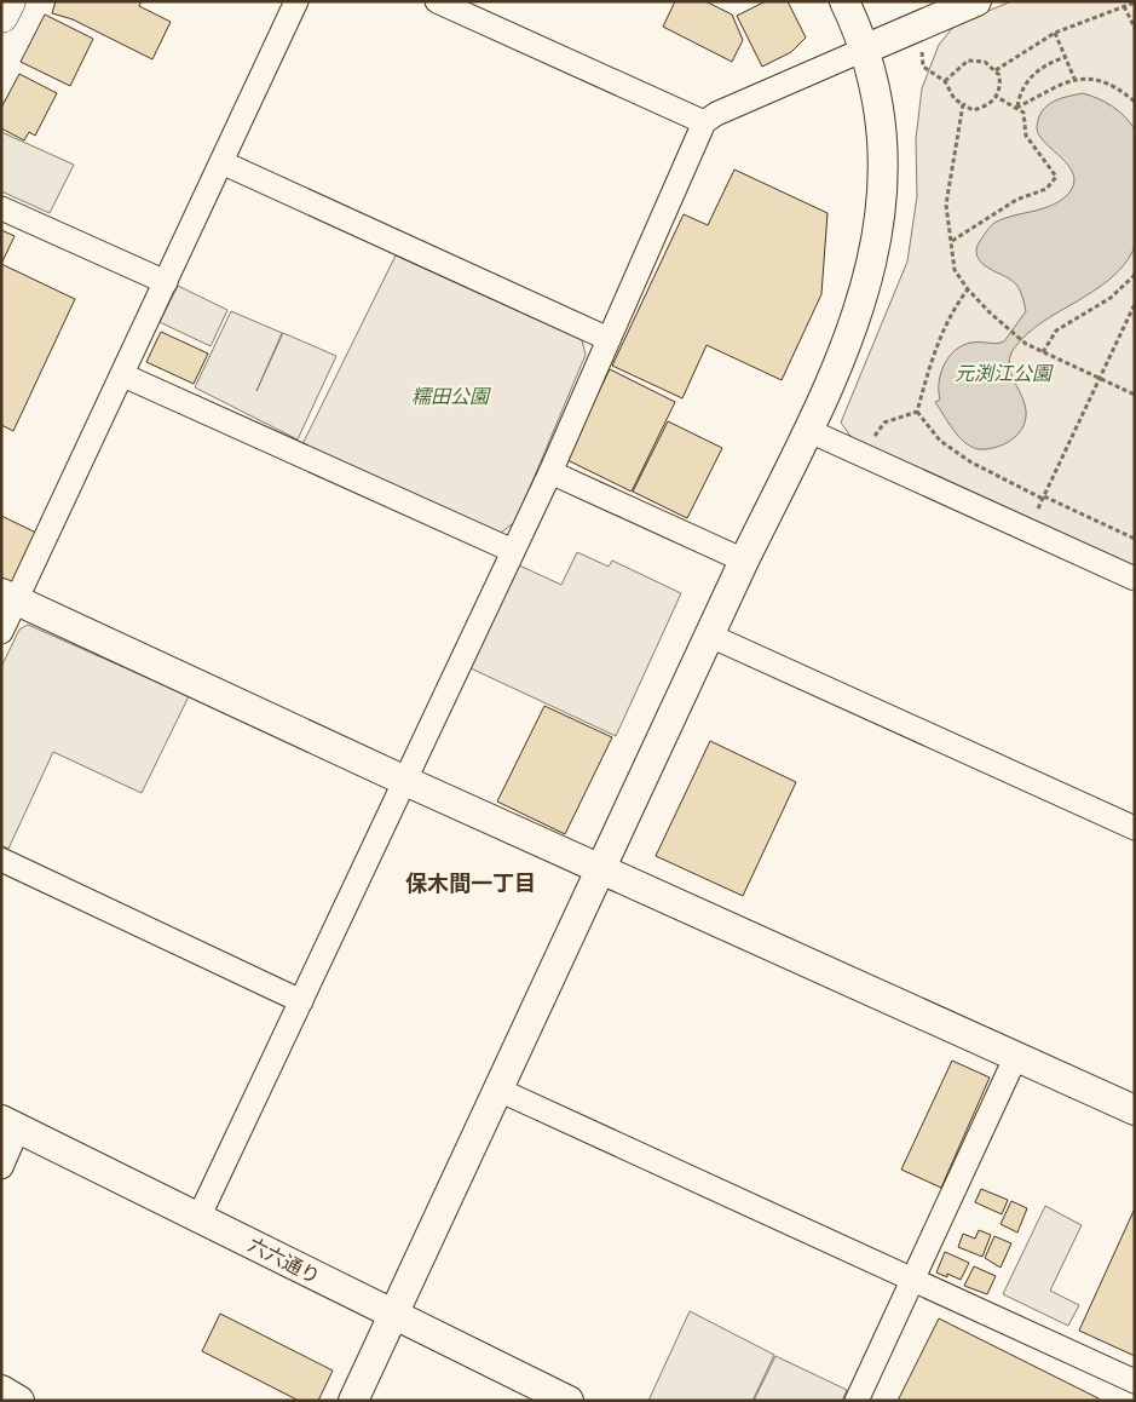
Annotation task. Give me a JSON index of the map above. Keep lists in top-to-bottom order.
{
  "streets": {
    "street": ["六六通り"]
  },
  "districts": ["保木間一丁目"],
  "parks": ["元渕江公園", "糯田公園"]
}
